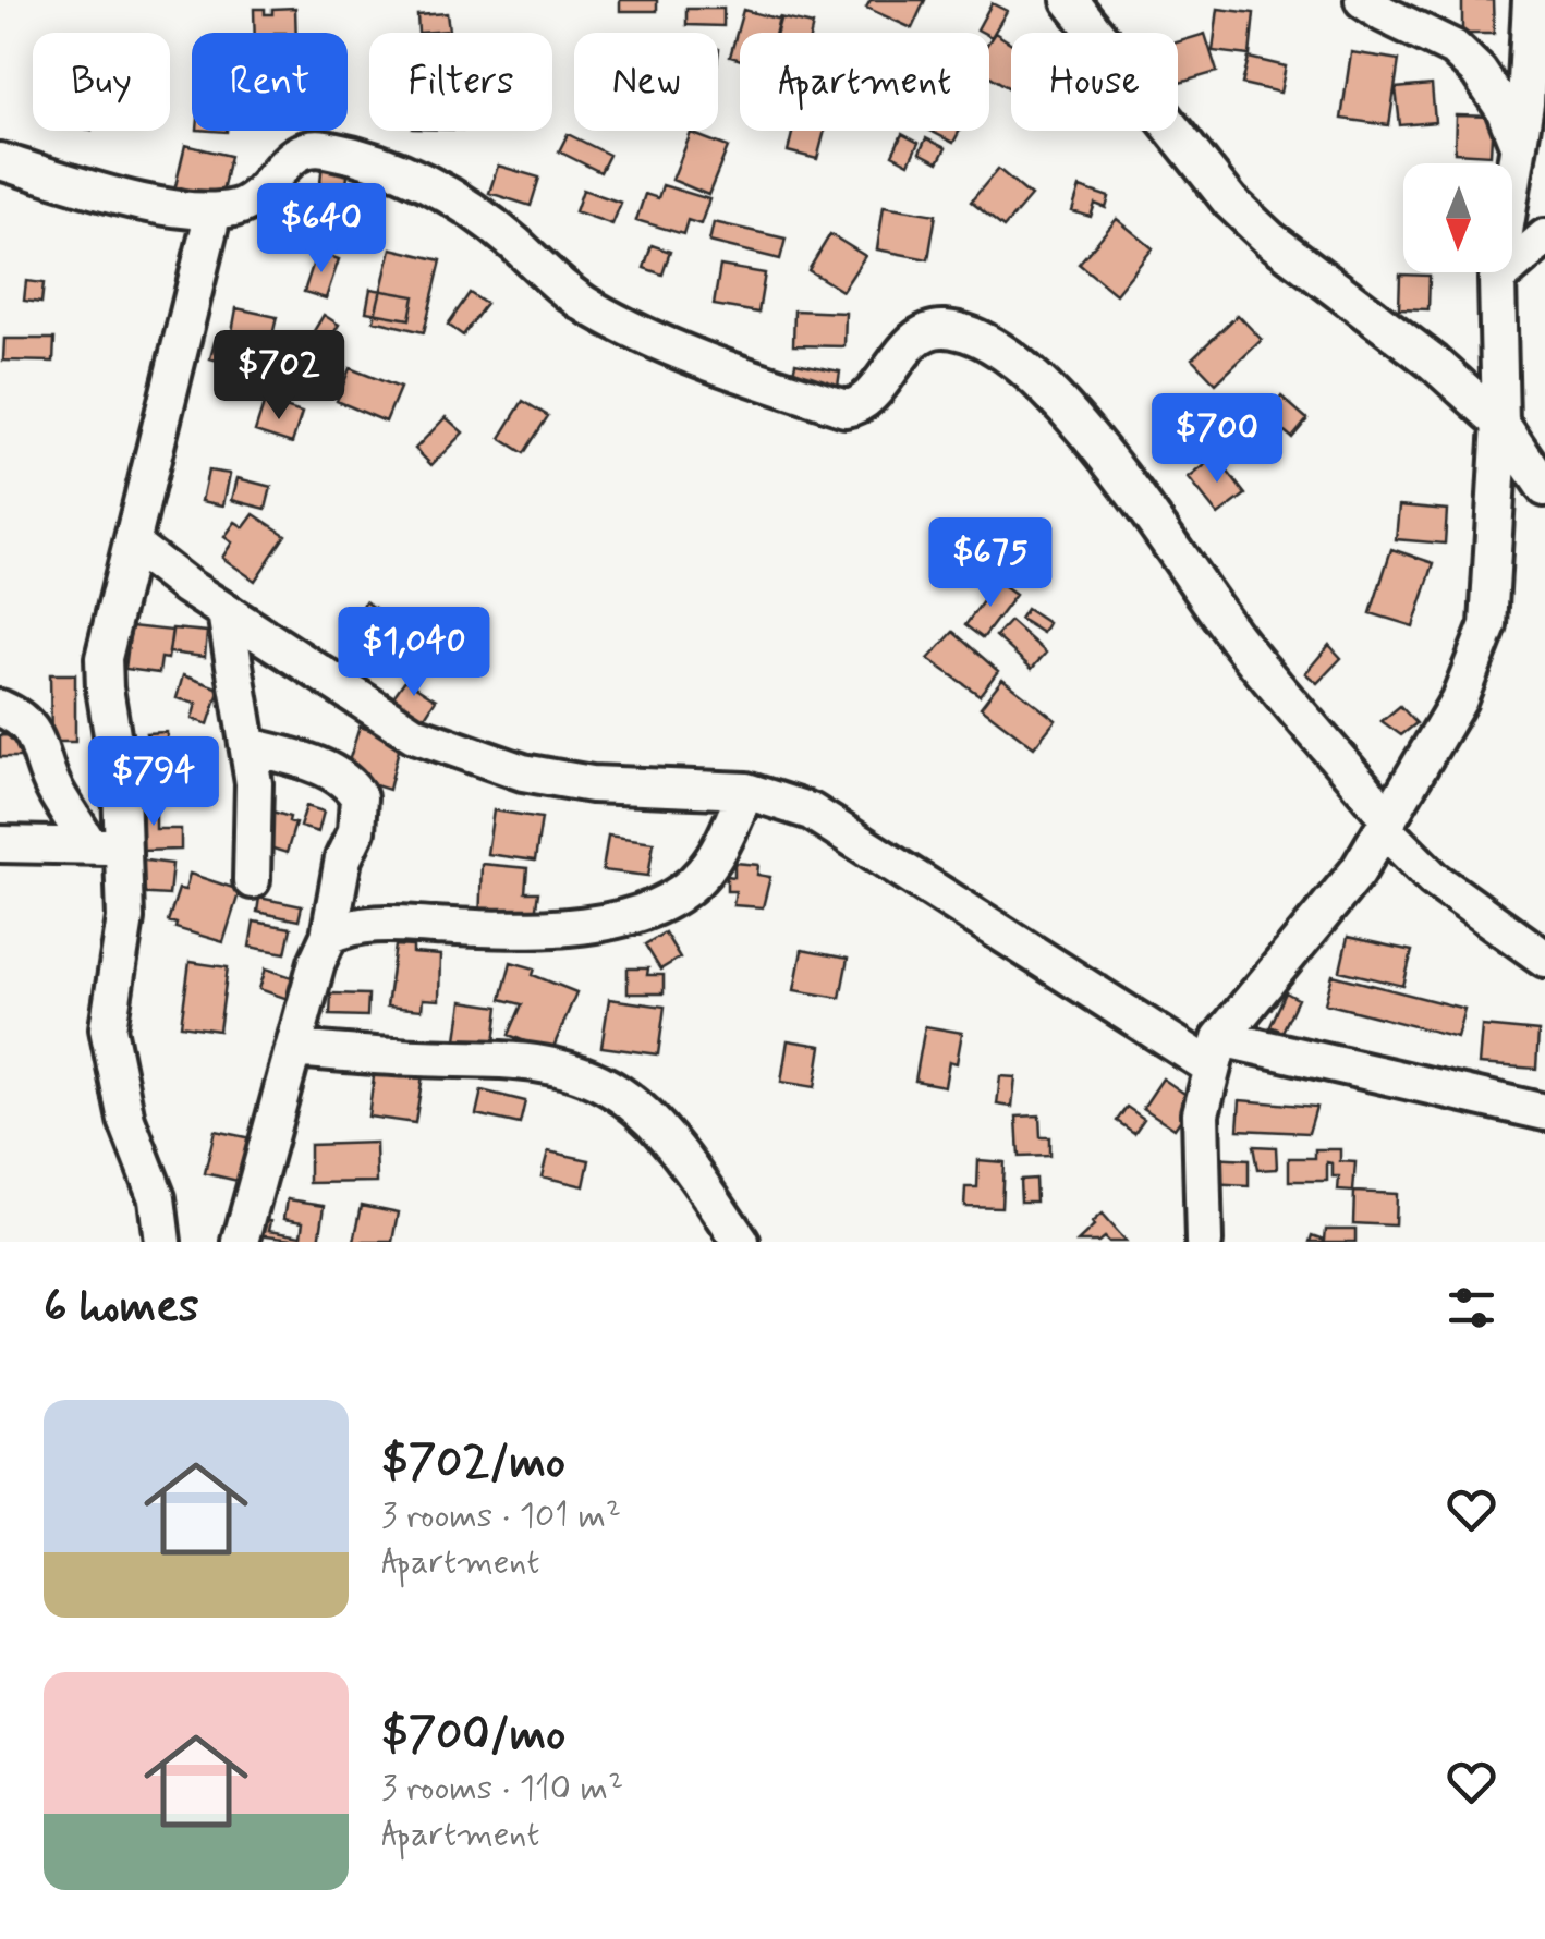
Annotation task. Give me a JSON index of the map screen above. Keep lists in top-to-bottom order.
{
  "north": "bottom",
  "page": {
    "chip": [
      "Buy",
      "Rent",
      "Filters",
      "New",
      "Apartment",
      "House"
    ],
    "price": [
      "$640",
      "$702",
      "$700",
      "$675",
      "$1,040",
      "$794"
    ],
    "heading": "6 homes",
    "list": [
      {
        "name": "$702/mo",
        "note": "3 rooms · 101 m² · Apartment"
      },
      {
        "name": "$700/mo",
        "note": "3 rooms · 110 m² · Apartment"
      }
    ]
  }
}
